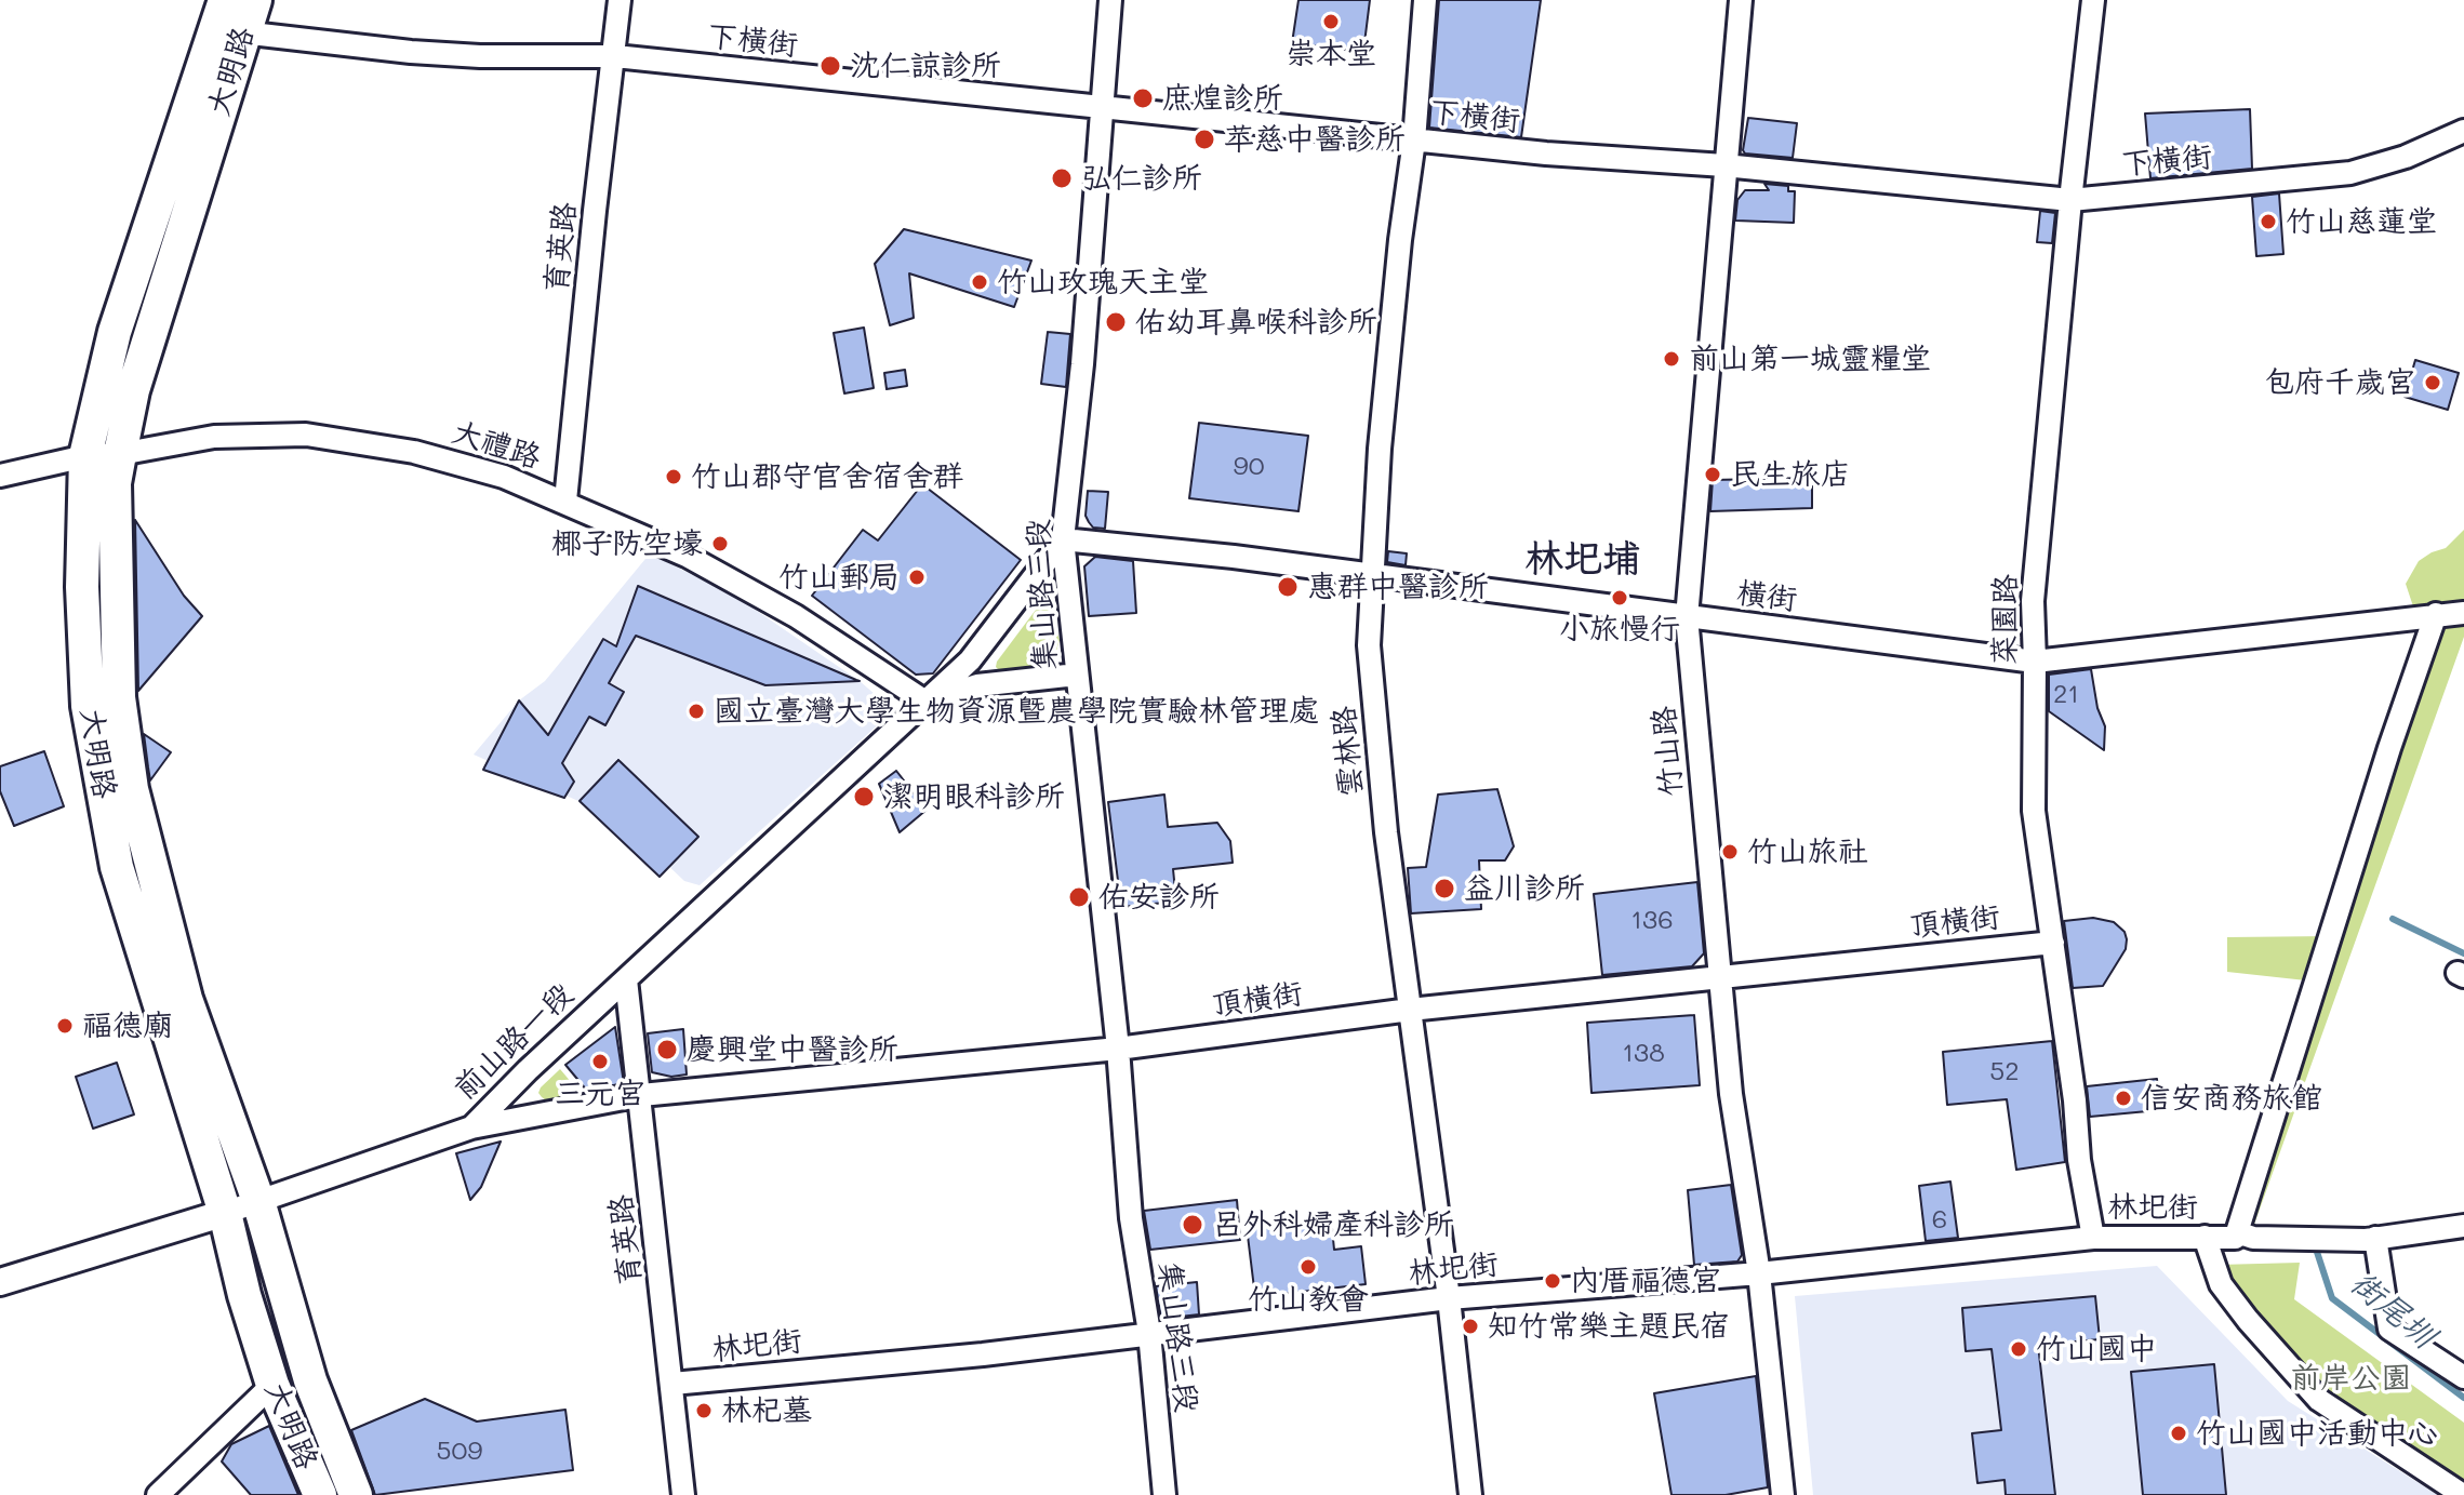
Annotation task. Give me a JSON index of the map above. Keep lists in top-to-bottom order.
{
  "streets": {
    "main road": ["大明路"],
    "street": [
      "下橫街",
      "育英路",
      "大禮路",
      "集山路三段",
      "橫街",
      "菜園路",
      "雲林路",
      "竹山路",
      "頂橫街",
      "前山路一段",
      "林圯街"
    ]
  },
  "crossings": [
    ["下橫街", "大明路"],
    ["下橫街", "育英路"],
    ["下橫街", "集山路三段"],
    ["下橫街", "菜園路"],
    ["下橫街", "雲林路"],
    ["下橫街", "竹山路"],
    ["大明路", "大禮路"],
    ["大明路", "前山路一段"],
    ["育英路", "大禮路"],
    ["育英路", "頂橫街"],
    ["育英路", "前山路一段"],
    ["育英路", "林圯街"],
    ["大禮路", "前山路一段"],
    ["集山路三段", "橫街"],
    ["集山路三段", "頂橫街"],
    ["集山路三段", "前山路一段"],
    ["集山路三段", "林圯街"],
    ["橫街", "菜園路"],
    ["橫街", "雲林路"],
    ["橫街", "竹山路"],
    ["橫街", "前山路一段"],
    ["菜園路", "頂橫街"],
    ["菜園路", "林圯街"],
    ["雲林路", "頂橫街"],
    ["雲林路", "林圯街"],
    ["竹山路", "頂橫街"],
    ["竹山路", "林圯街"],
    ["頂橫街", "前山路一段"]
  ],
  "districts": ["林圯埔"],
  "water": ["街尾圳"],
  "parks": ["前岸公園"],
  "places": [
    "崇本堂",
    "沈仁諒診所",
    "庶煌診所",
    "苹慈中醫診所",
    "弘仁診所",
    "竹山慈蓮堂",
    "竹山玫瑰天主堂",
    "佑幼耳鼻喉科診所",
    "前山第一城靈糧堂",
    "包府千歲宮",
    "民生旅店",
    "竹山郡守官舍宿舍群",
    "椰子防空壕",
    "竹山郵局",
    "惠群中醫診所",
    "小旅慢行",
    "國立臺灣大學生物資源暨農學院實驗林管理處",
    "潔明眼科診所",
    "竹山旅社",
    "益川診所",
    "佑安診所",
    "福德廟",
    "慶興堂中醫診所",
    "三元宮",
    "信安商務旅館",
    "呂外科婦產科診所",
    "竹山教會",
    "內厝福德宮",
    "知竹常樂主題民宿",
    "竹山國中",
    "林杞墓",
    "竹山國中活動中心"
  ],
  "house_numbers": [
    "90",
    "21",
    "136",
    "138",
    "52",
    "6",
    "509"
  ]
}
